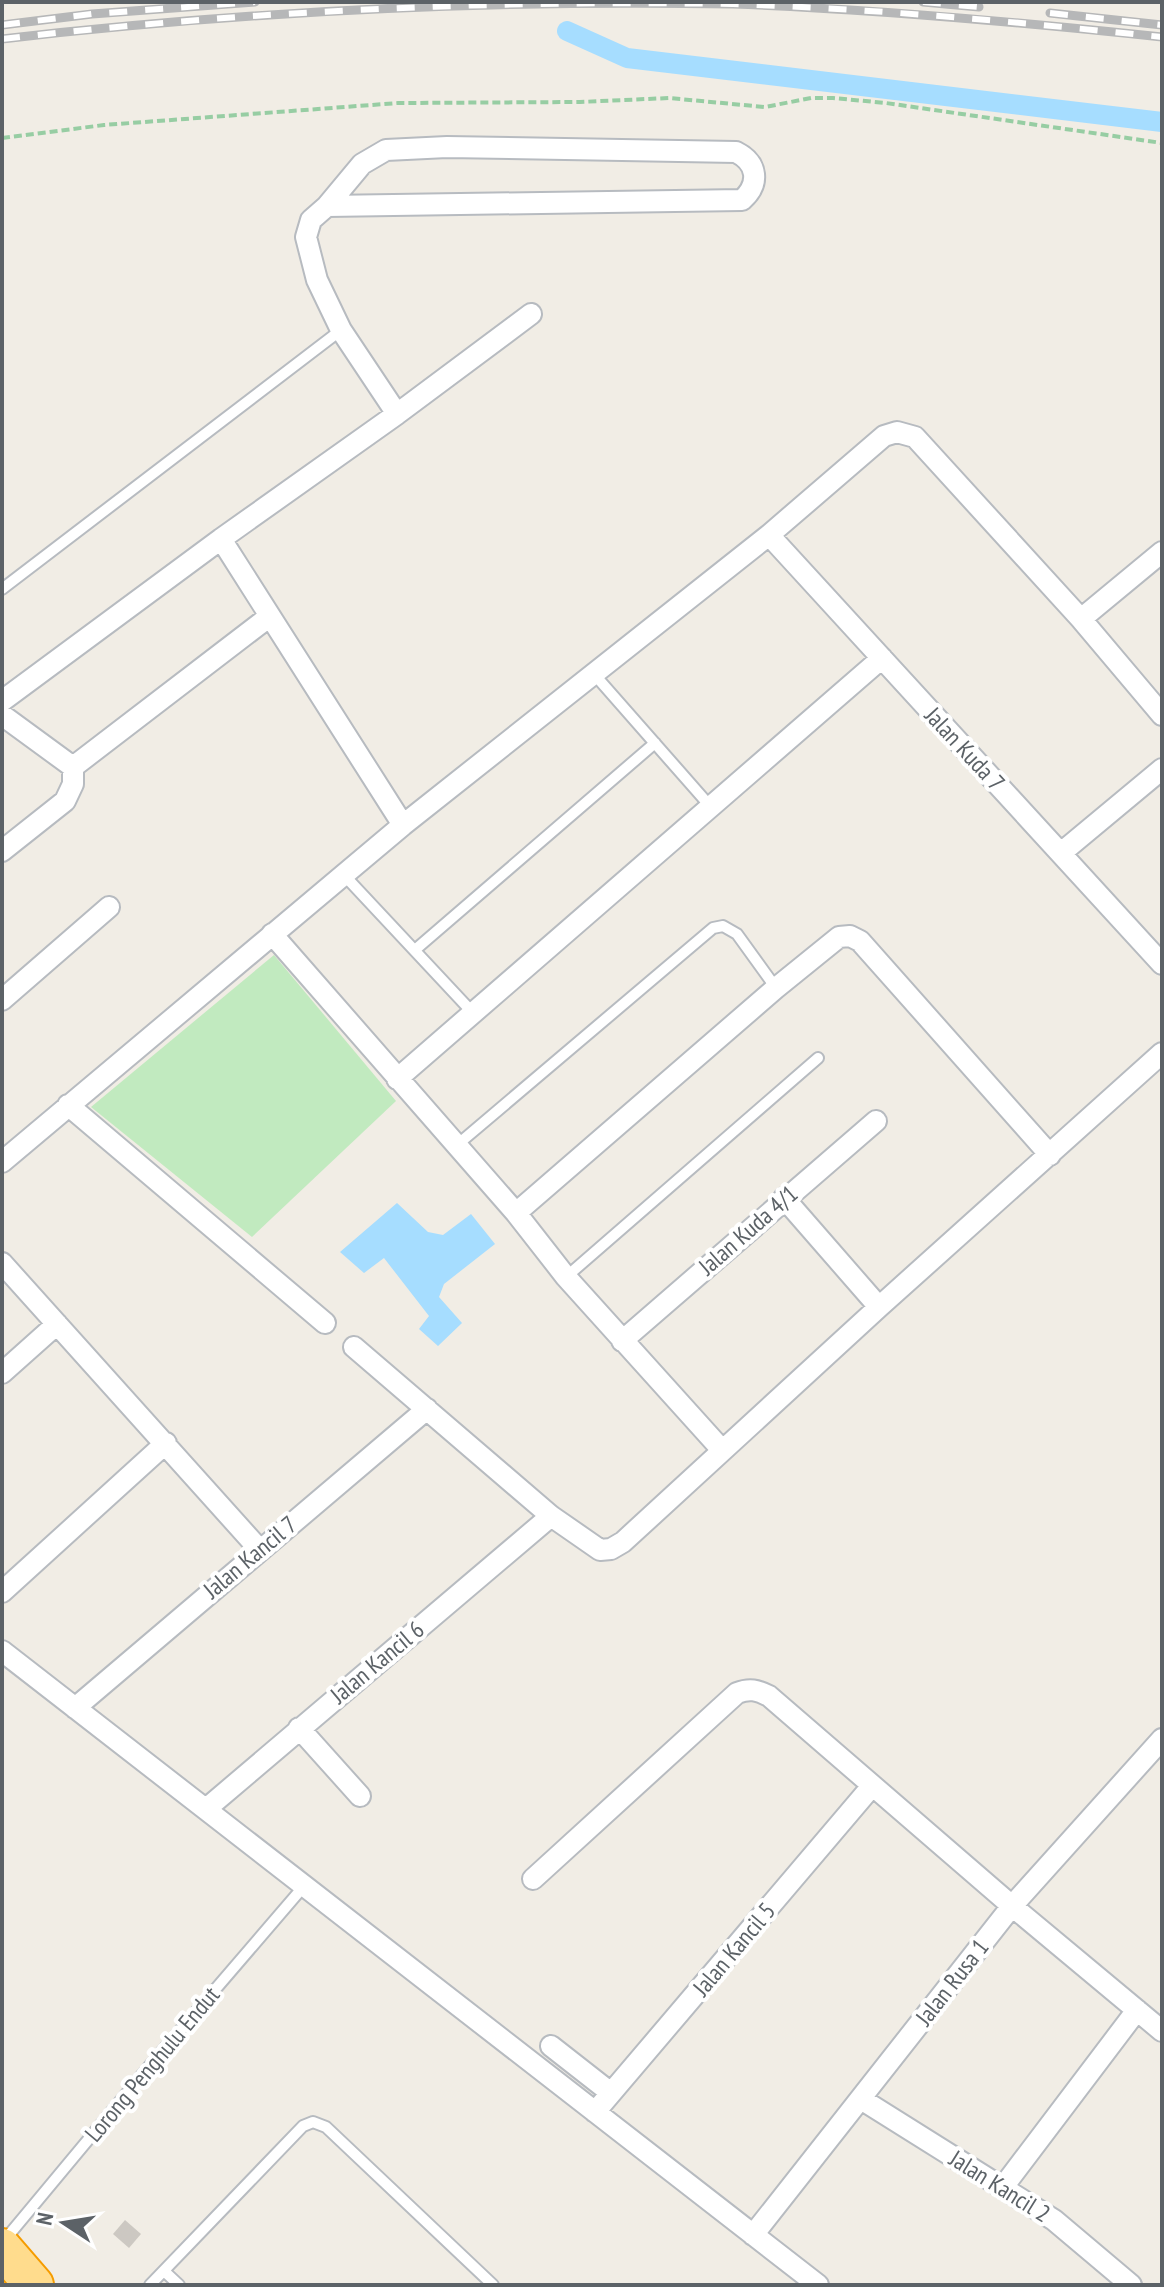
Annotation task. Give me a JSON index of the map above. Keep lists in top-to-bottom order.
{
  "streets": {
    "street": [
      "Jalan Kuda 7",
      "Jalan Kuda 4/1",
      "Jalan Kancil 7",
      "Jalan Kancil 6",
      "Jalan Kancil 5",
      "Jalan Rusa 1",
      "Jalan Kancil 2"
    ],
    "lane": ["Lorong Penghulu Endut"]
  },
  "crossings": [
    ["Jalan Rusa 1", "Jalan Kancil 2"]
  ],
  "north": "left"
}
